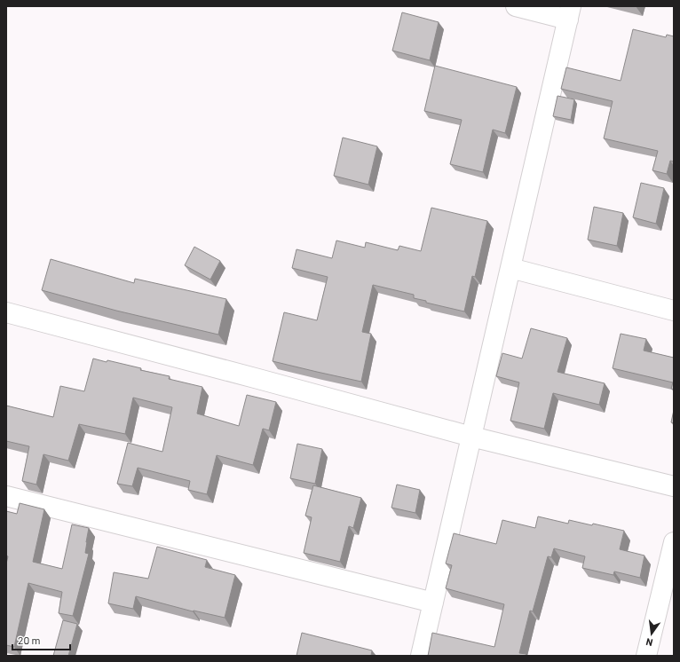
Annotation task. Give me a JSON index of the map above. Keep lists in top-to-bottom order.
{
  "scale_bar": "20 m",
  "north": "bottom"
}
